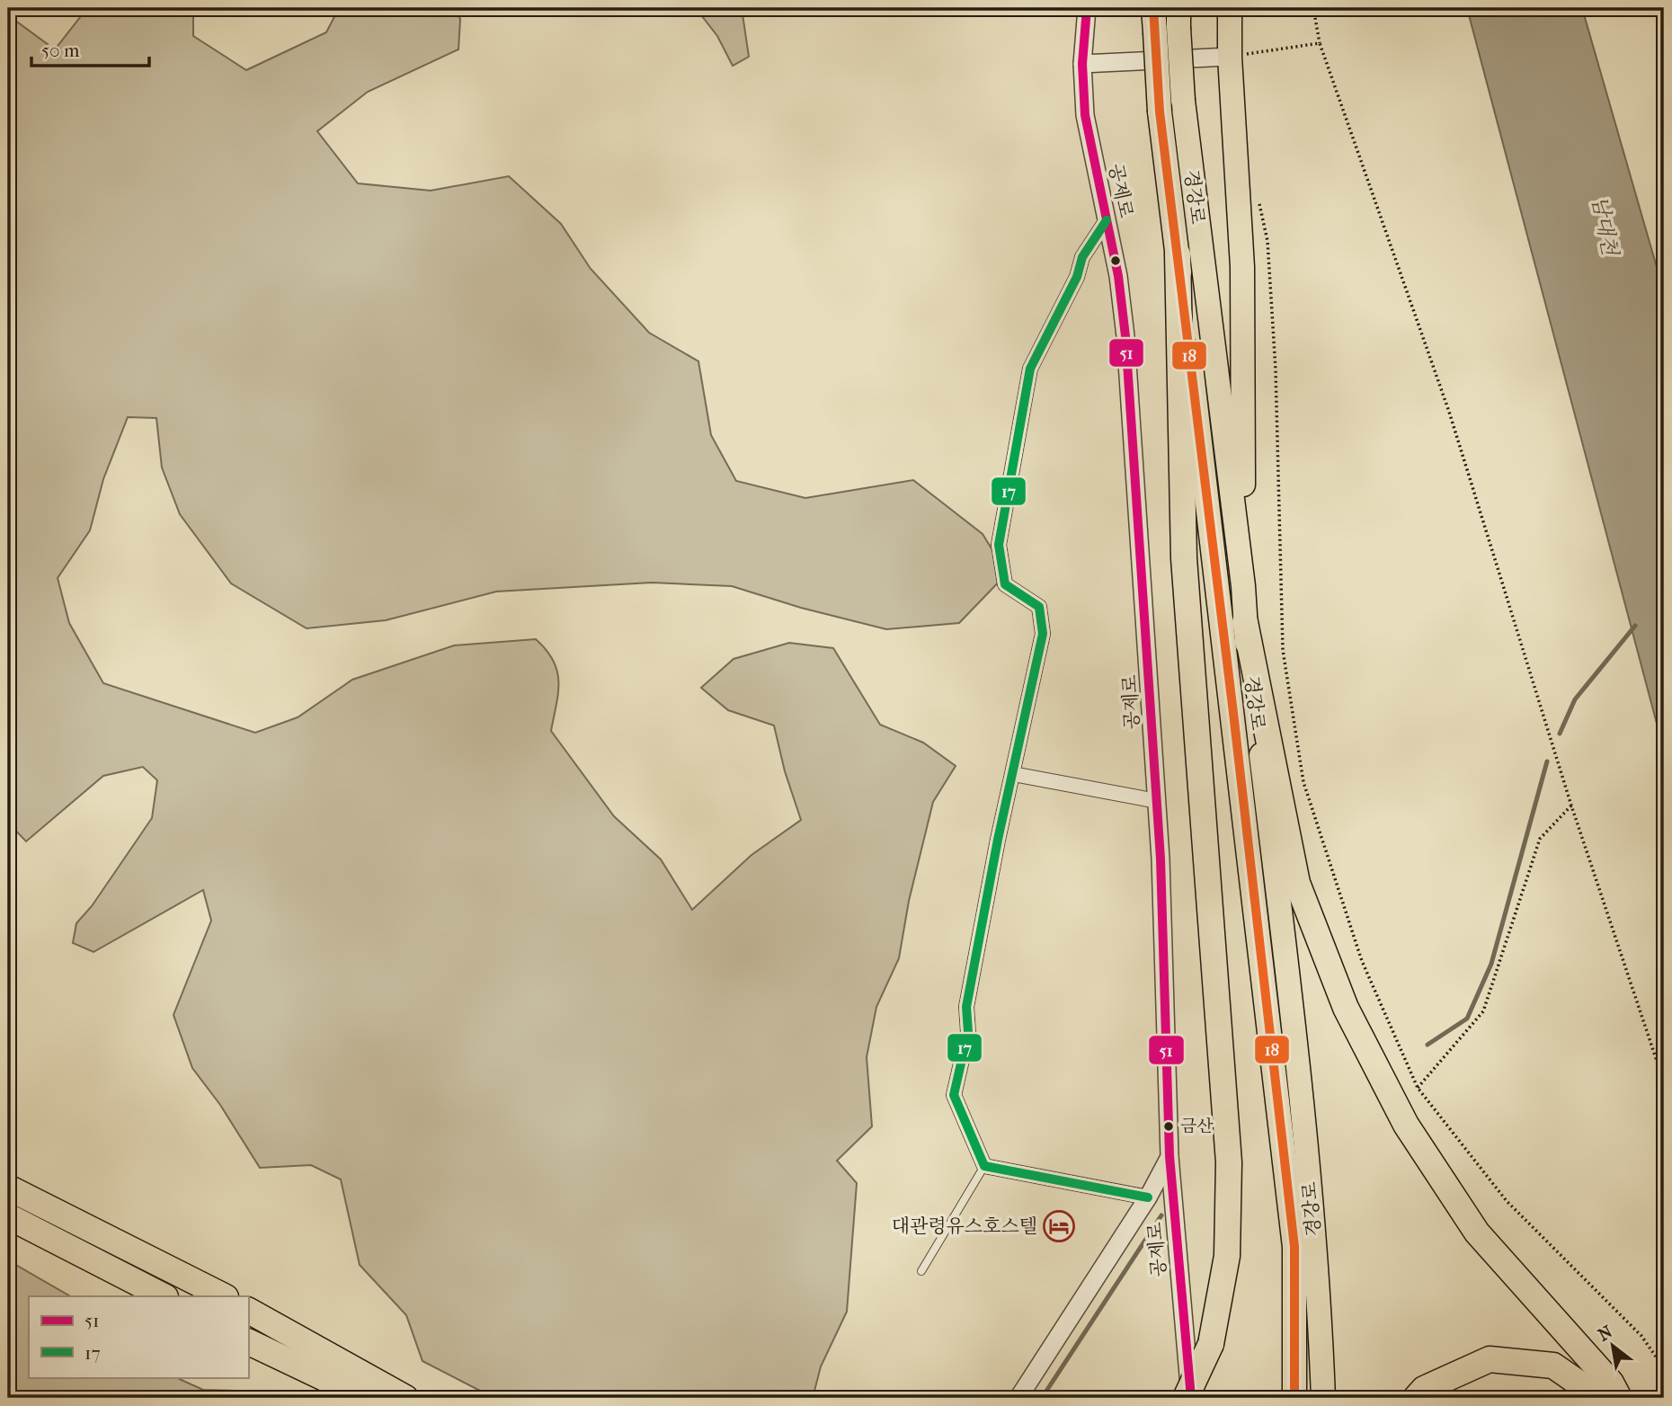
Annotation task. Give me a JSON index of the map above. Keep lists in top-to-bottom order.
{
  "streets": {
    "highway": ["경강로"],
    "street": ["공제로"]
  },
  "water": ["남대천"],
  "places": {
    "other": ["금산"],
    "hotel": ["대관령유스호스텔"]
  },
  "lines": ["transit line 51", "transit line 18", "transit line 17"],
  "legend": ["51", "17"],
  "scale_bar": "50 m",
  "north": "top left"
}
